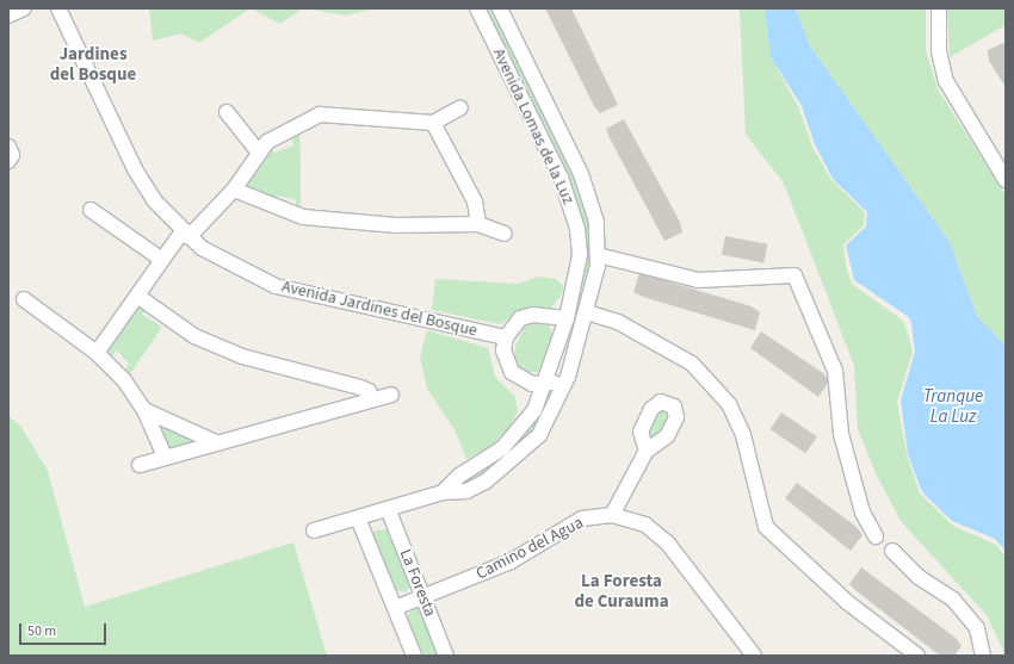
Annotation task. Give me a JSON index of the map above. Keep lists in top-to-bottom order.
{
  "streets": {
    "street": [
      "Avenida Lomas de la Luz",
      "Avenida Jardines del Bosque",
      "Camino del Agua",
      "La Foresta"
    ]
  },
  "crossings": [
    ["Avenida Lomas de la Luz", "La Foresta"],
    ["Camino del Agua", "La Foresta"]
  ],
  "districts": ["Jardines del Bosque", "La Foresta de Curauma"],
  "water": ["Tranque La Luz"],
  "scale_bar": "50 m"
}
